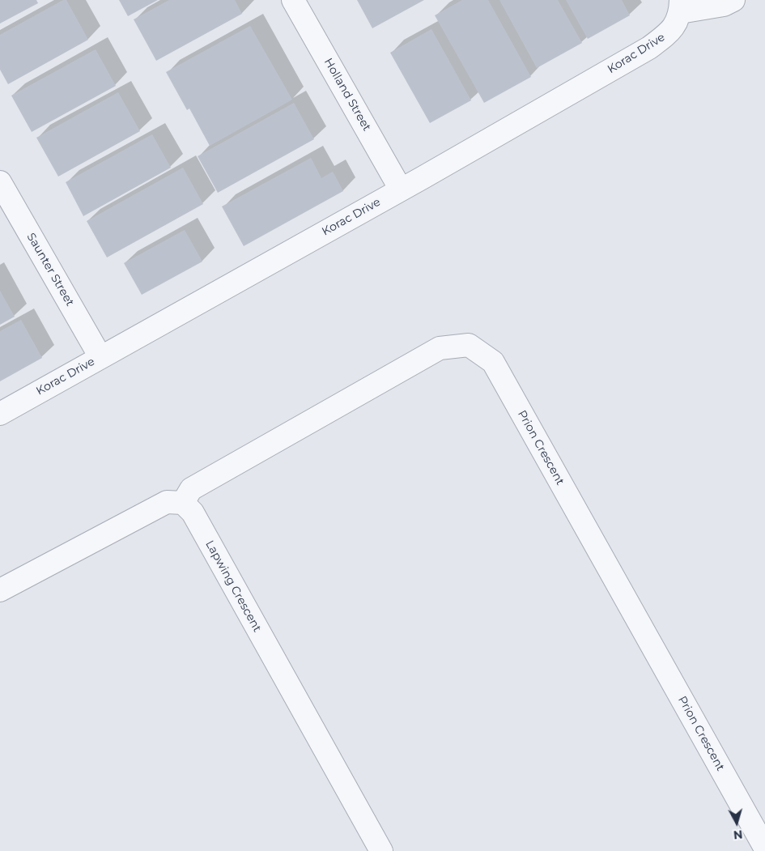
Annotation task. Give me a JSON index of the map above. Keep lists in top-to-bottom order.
{
  "streets": {
    "street": [
      "Korac Drive",
      "Holland Street",
      "Saunter Street",
      "Prion Crescent",
      "Lapwing Crescent"
    ]
  },
  "crossings": [
    ["Korac Drive", "Holland Street"],
    ["Korac Drive", "Saunter Street"],
    ["Prion Crescent", "Lapwing Crescent"]
  ],
  "north": "bottom"
}
